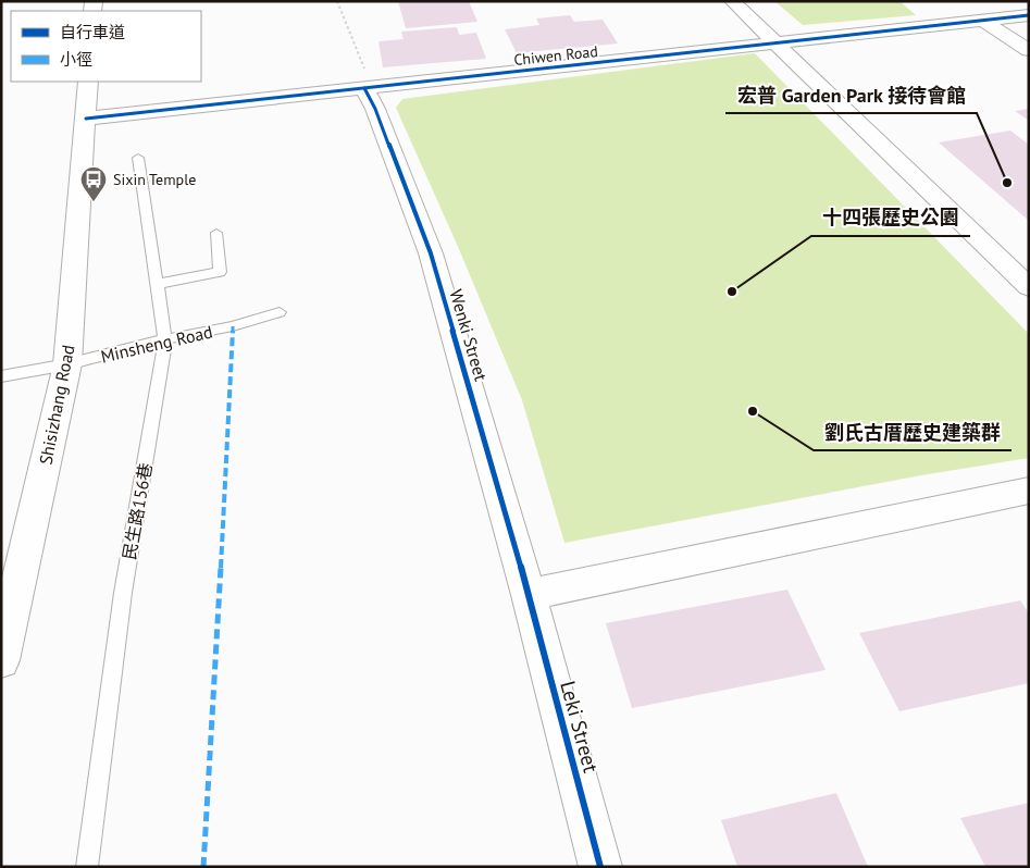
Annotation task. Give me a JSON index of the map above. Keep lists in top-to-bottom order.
{
  "streets": {
    "street": [
      "Chiwen Road",
      "Wenki Street",
      "Shisizhang Road",
      "Leki Street"
    ],
    "lane": ["Minsheng Road", "民生路156巷"]
  },
  "crossings": [
    ["Chiwen Road", "Wenki Street"],
    ["Chiwen Road", "Shisizhang Road"],
    ["Wenki Street", "Leki Street"],
    ["Minsheng Road", "Shisizhang Road"],
    ["Minsheng Road", "民生路156巷"]
  ],
  "places": {
    "other": ["宏普 Garden Park 接待會館", "十四張歷史公園", "劉氏古厝歷史建築群"],
    "bus stop": ["Sixin Temple"]
  },
  "legend": ["自行車道", "小徑"]
}
